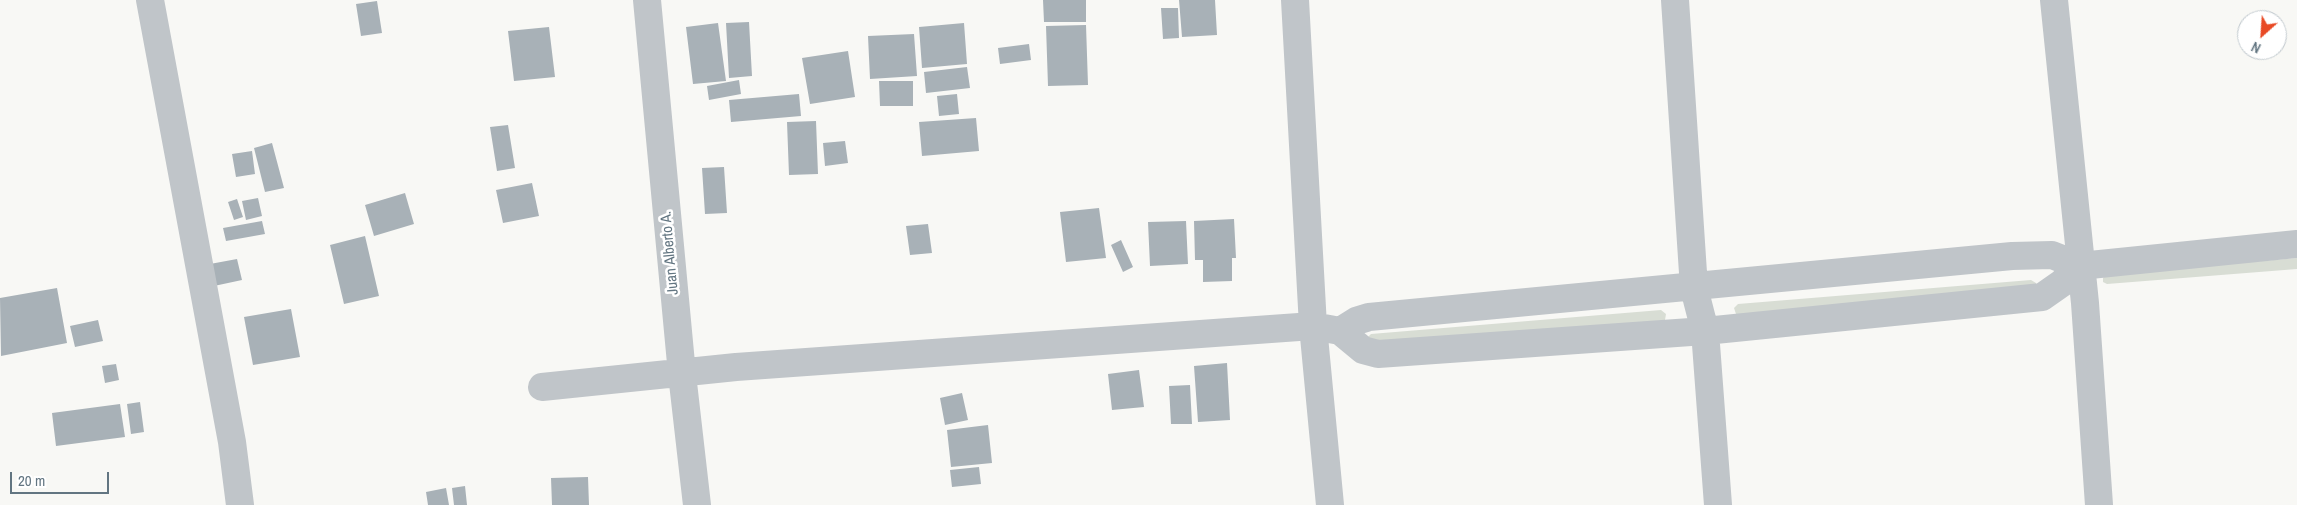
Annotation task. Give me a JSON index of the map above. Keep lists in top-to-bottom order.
{
  "streets": {
    "street": ["Juan Alberto A."]
  },
  "scale_bar": "20 m",
  "north": "bottom left"
}
